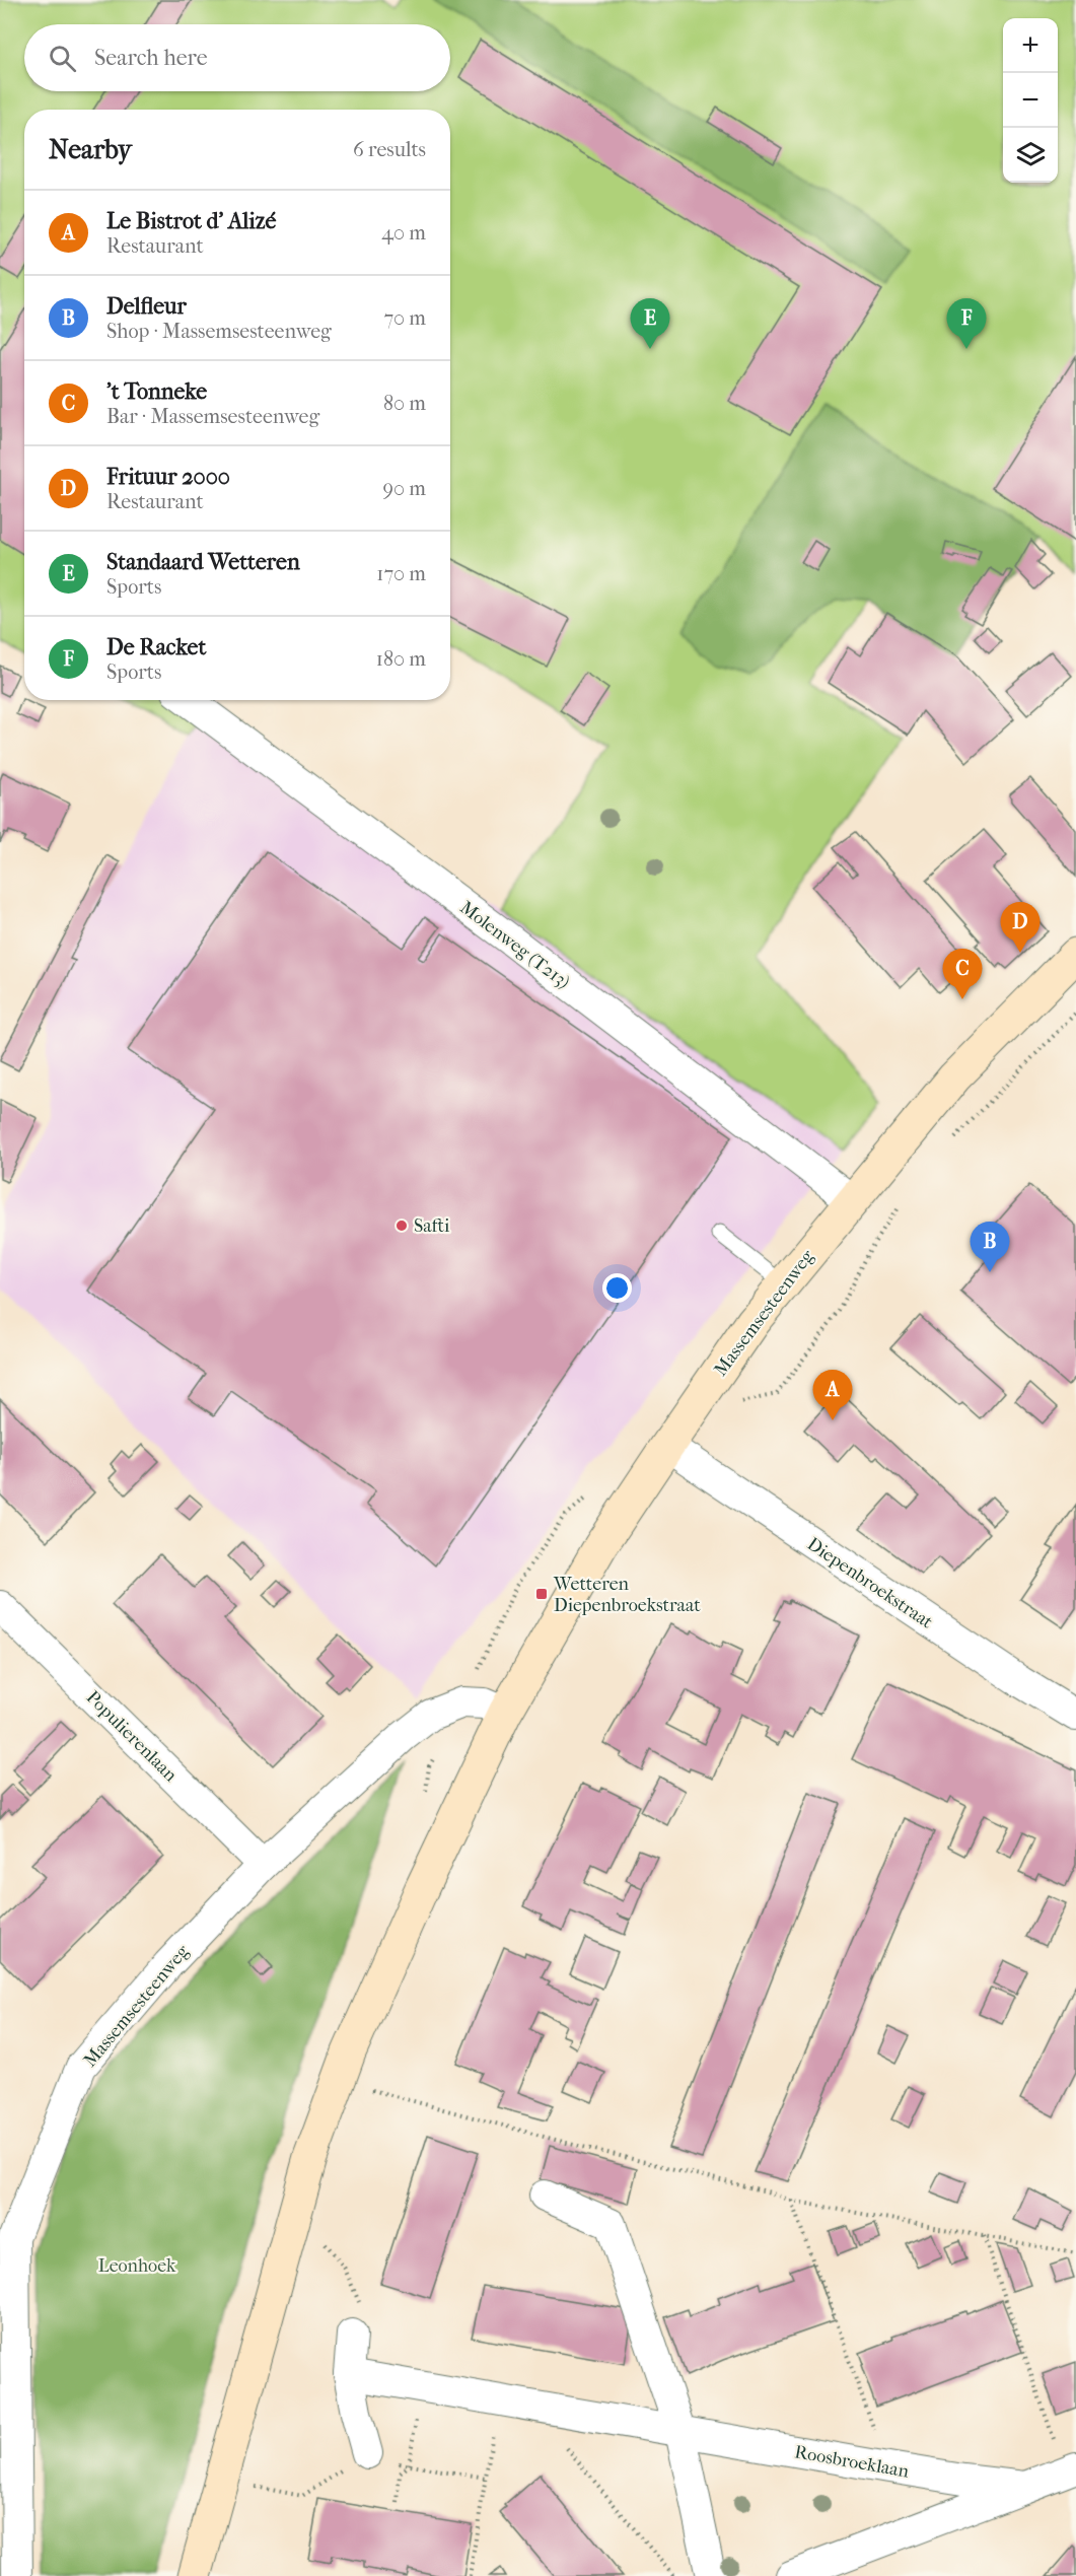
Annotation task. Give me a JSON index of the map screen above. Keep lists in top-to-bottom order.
{
  "streets": {
    "main road": ["Massemsesteenweg"],
    "street": [
      "Molenweg (T213)",
      "Diepenbroekstraat",
      "Populierenlaan",
      "Roosbroeklaan"
    ]
  },
  "crossings": [
    ["Molenweg (T213)", "Massemsesteenweg"],
    ["Massemsesteenweg", "Diepenbroekstraat"],
    ["Massemsesteenweg", "Populierenlaan"]
  ],
  "parks": ["Leonhoek"],
  "places": {
    "other": ["Safti"],
    "transit": ["Wetteren Diepenbroekstraat"]
  },
  "page": {
    "map_buttons": ["+", "−"],
    "search": "Search here",
    "heading": ["Nearby", "6 results"],
    "list": [
      {
        "mark": "A",
        "name": "Le Bistrot d' Alizé",
        "note": "Restaurant",
        "value": "40 m"
      },
      {
        "mark": "B",
        "name": "Delfleur",
        "note": "Shop · Massemsesteenweg",
        "value": "70 m"
      },
      {
        "mark": "C",
        "name": "'t Tonneke",
        "note": "Bar · Massemsesteenweg",
        "value": "80 m"
      },
      {
        "mark": "D",
        "name": "Frituur 2000",
        "note": "Restaurant",
        "value": "90 m"
      },
      {
        "mark": "E",
        "name": "Standaard Wetteren",
        "note": "Sports",
        "value": "170 m"
      },
      {
        "mark": "F",
        "name": "De Racket",
        "note": "Sports",
        "value": "180 m"
      }
    ],
    "pins": [
      "E",
      "F",
      "D",
      "C",
      "B",
      "A"
    ]
  }
}
